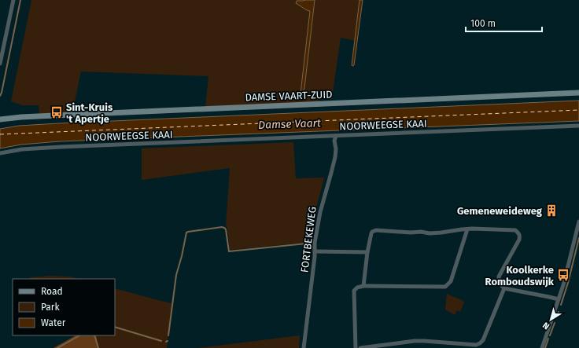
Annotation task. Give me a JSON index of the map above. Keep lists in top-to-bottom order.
{
  "streets": {
    "street": ["DAMSE VAART-ZUID", "NOORWEEGSE KAAI", "FORTBEKEWEG"]
  },
  "crossings": [
    ["NOORWEEGSE KAAI", "FORTBEKEWEG"]
  ],
  "water": ["Damse Vaart"],
  "places": {
    "bus stop": ["Sint-Kruis 't Apertje", "Koolkerke Romboudswijk"],
    "building": ["Gemeneweideweg"]
  },
  "legend": ["Road", "Park", "Water"],
  "scale_bar": "100 m",
  "north": "bottom left"
}
